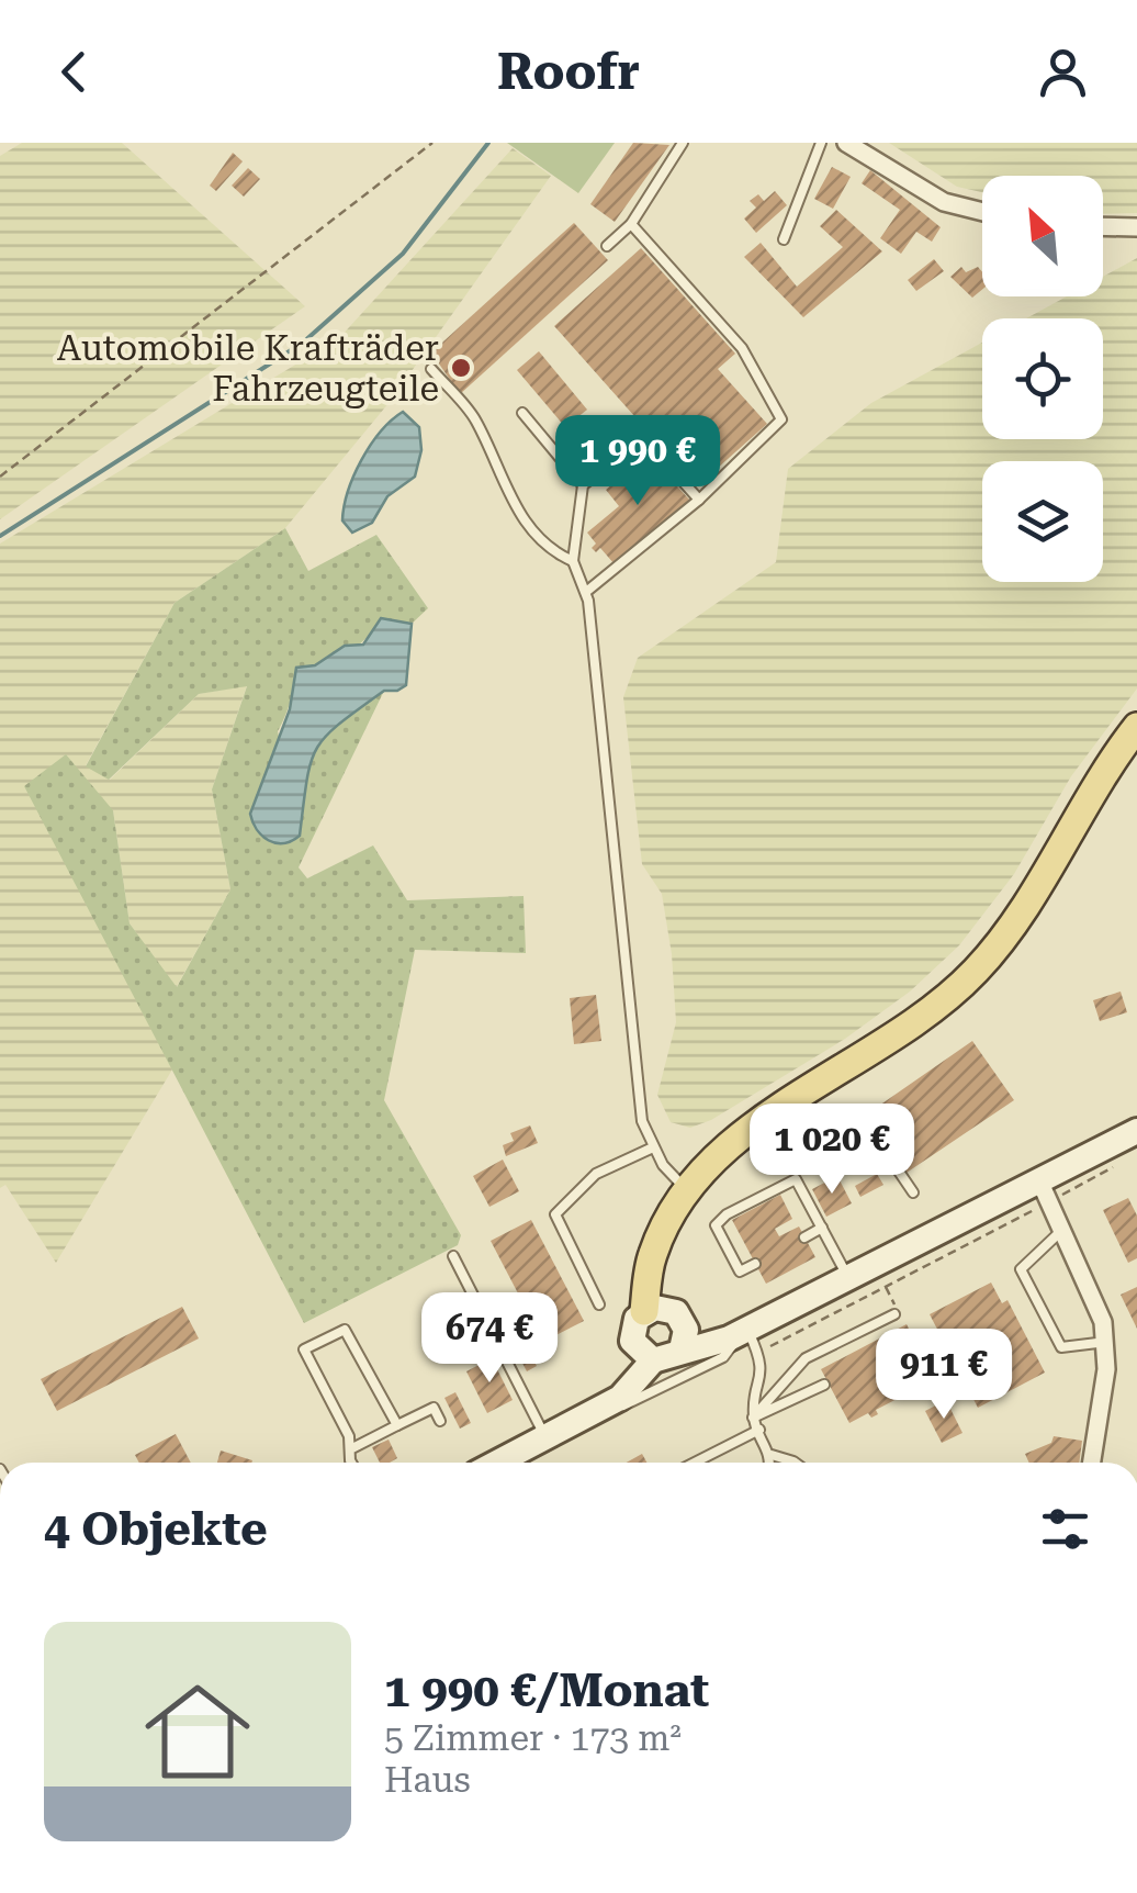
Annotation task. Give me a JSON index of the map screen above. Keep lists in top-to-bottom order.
{
  "places": ["Automobile Krafträder Fahrzeugteile"],
  "north": "top left",
  "page": {
    "header": "Roofr",
    "price": [
      "1 990 €",
      "1 020 €",
      "674 €",
      "911 €"
    ],
    "heading": "4 Objekte",
    "list": [
      {
        "name": "1 990 €/Monat",
        "note": "5 Zimmer · 173 m² · Haus"
      }
    ]
  }
}
